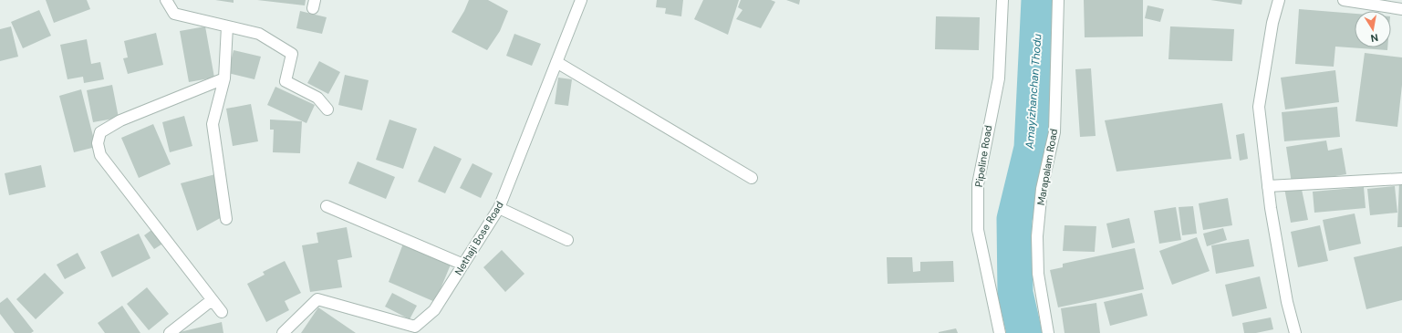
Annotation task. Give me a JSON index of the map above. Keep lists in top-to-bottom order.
{
  "streets": {
    "street": ["Pipeline Road", "Marapalam Road", "Nethaji Bose Road"]
  },
  "water": ["Amayizhanchan Thodu"],
  "north": "bottom"
}
